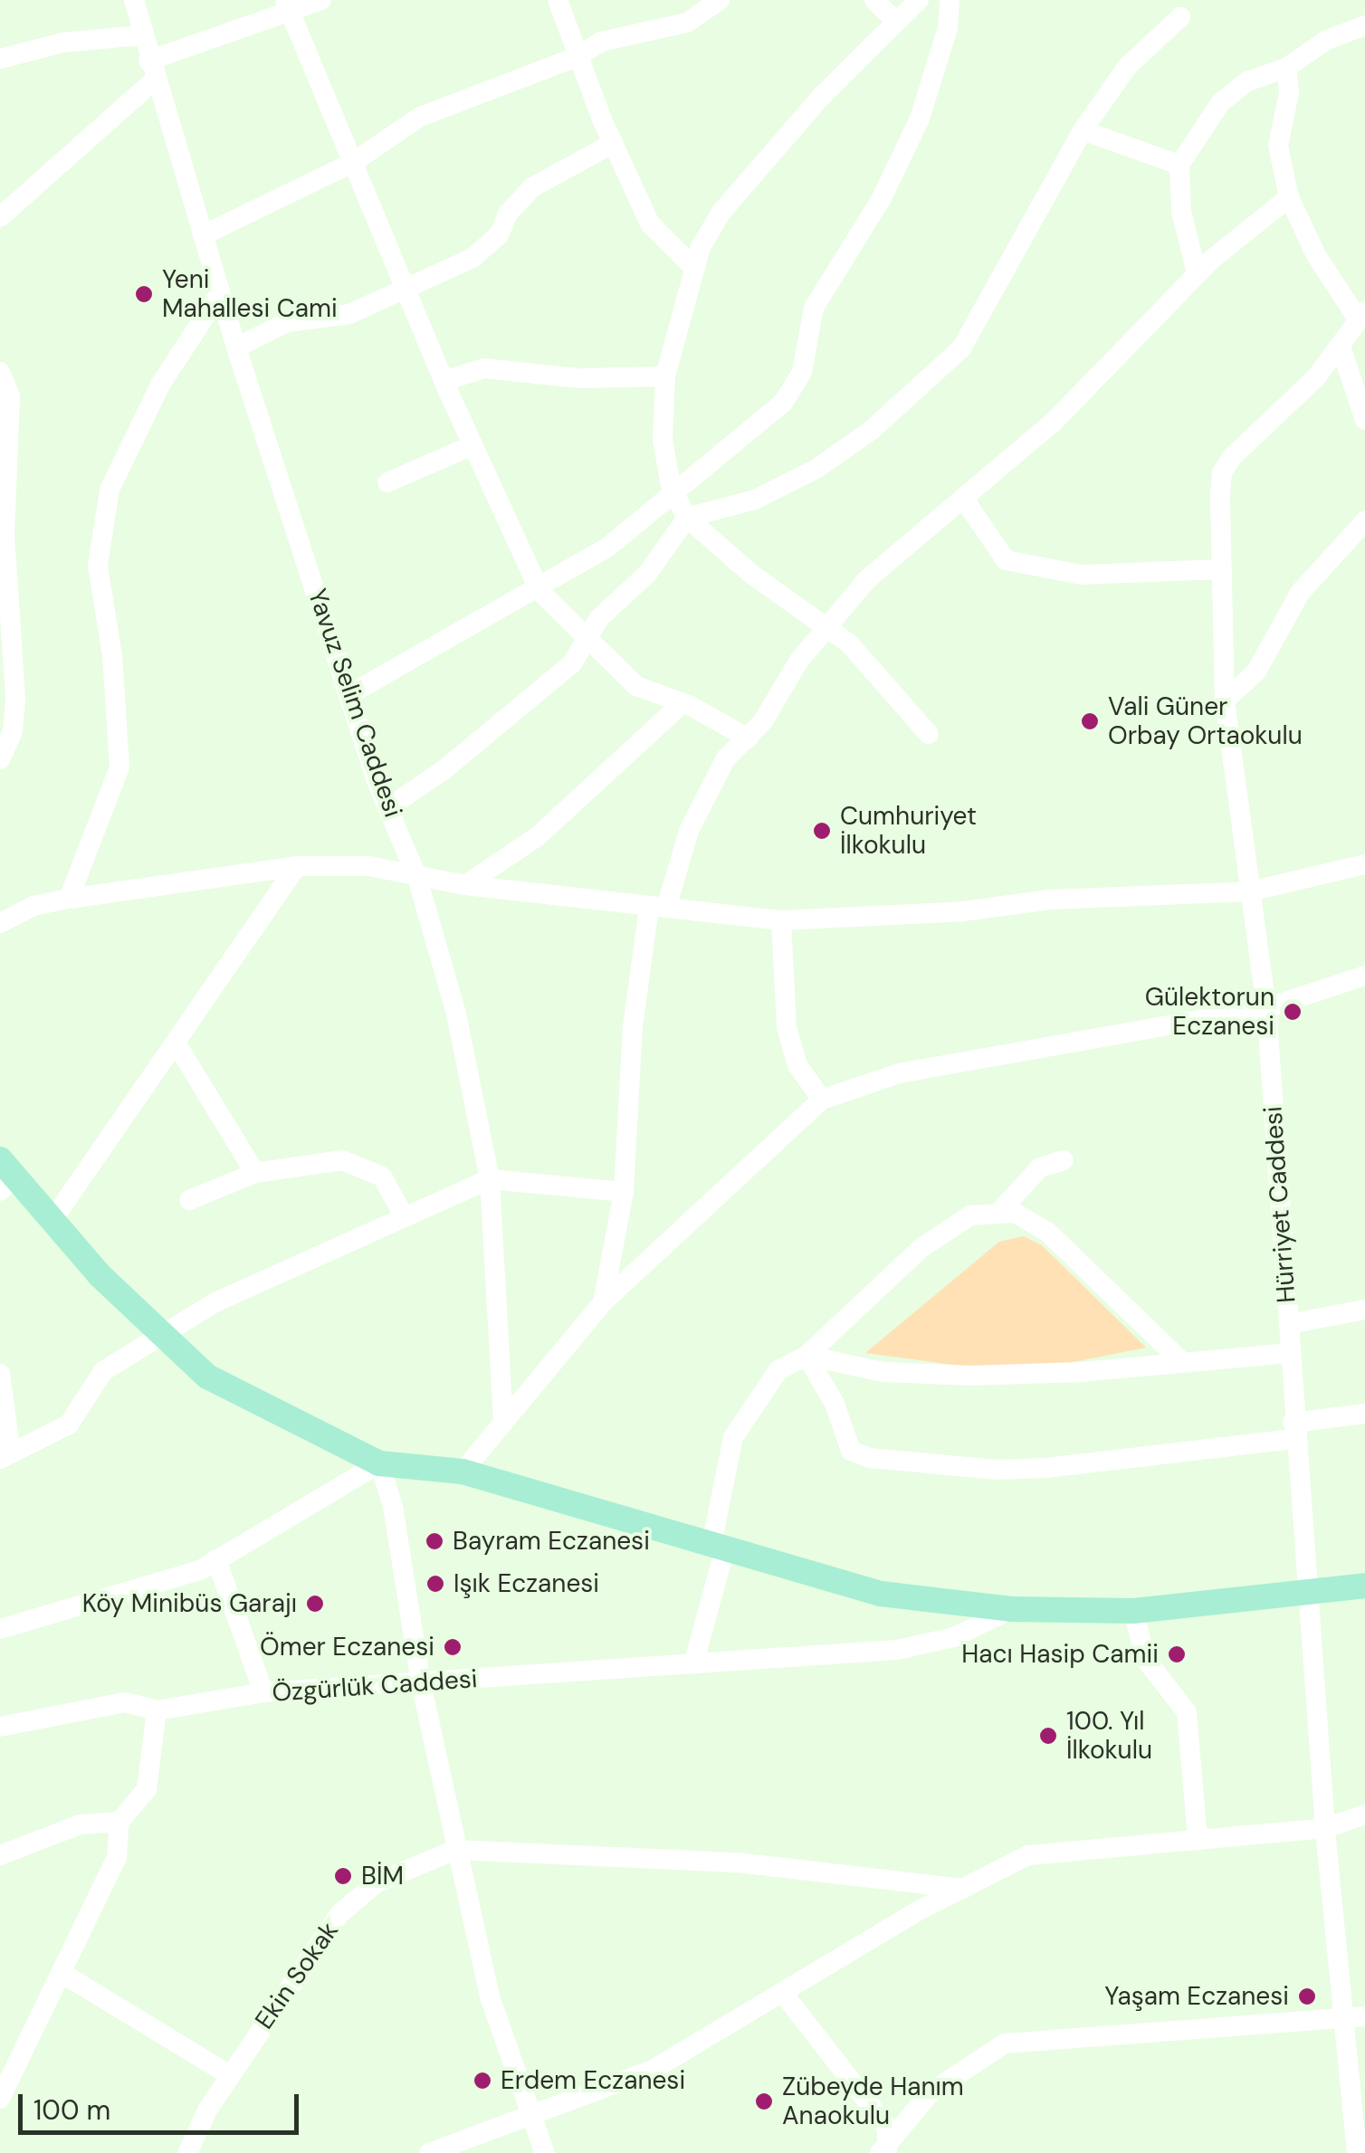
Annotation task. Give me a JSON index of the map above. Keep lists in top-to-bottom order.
{
  "streets": {
    "street": [
      "Yavuz Selim Caddesi",
      "Hürriyet Caddesi",
      "Özgürlük Caddesi",
      "Ekin Sokak"
    ]
  },
  "places": [
    "Yeni Mahallesi Cami",
    "Vali Güner Orbay Ortaokulu",
    "Cumhuriyet İlkokulu",
    "Gülektorun Eczanesi",
    "Bayram Eczanesi",
    "Işık Eczanesi",
    "Köy Minibüs Garajı",
    "Ömer Eczanesi",
    "Hacı Hasip Camii",
    "100. Yıl İlkokulu",
    "BİM",
    "Yaşam Eczanesi",
    "Erdem Eczanesi",
    "Zübeyde Hanım Anaokulu"
  ],
  "scale_bar": "100 m"
}
